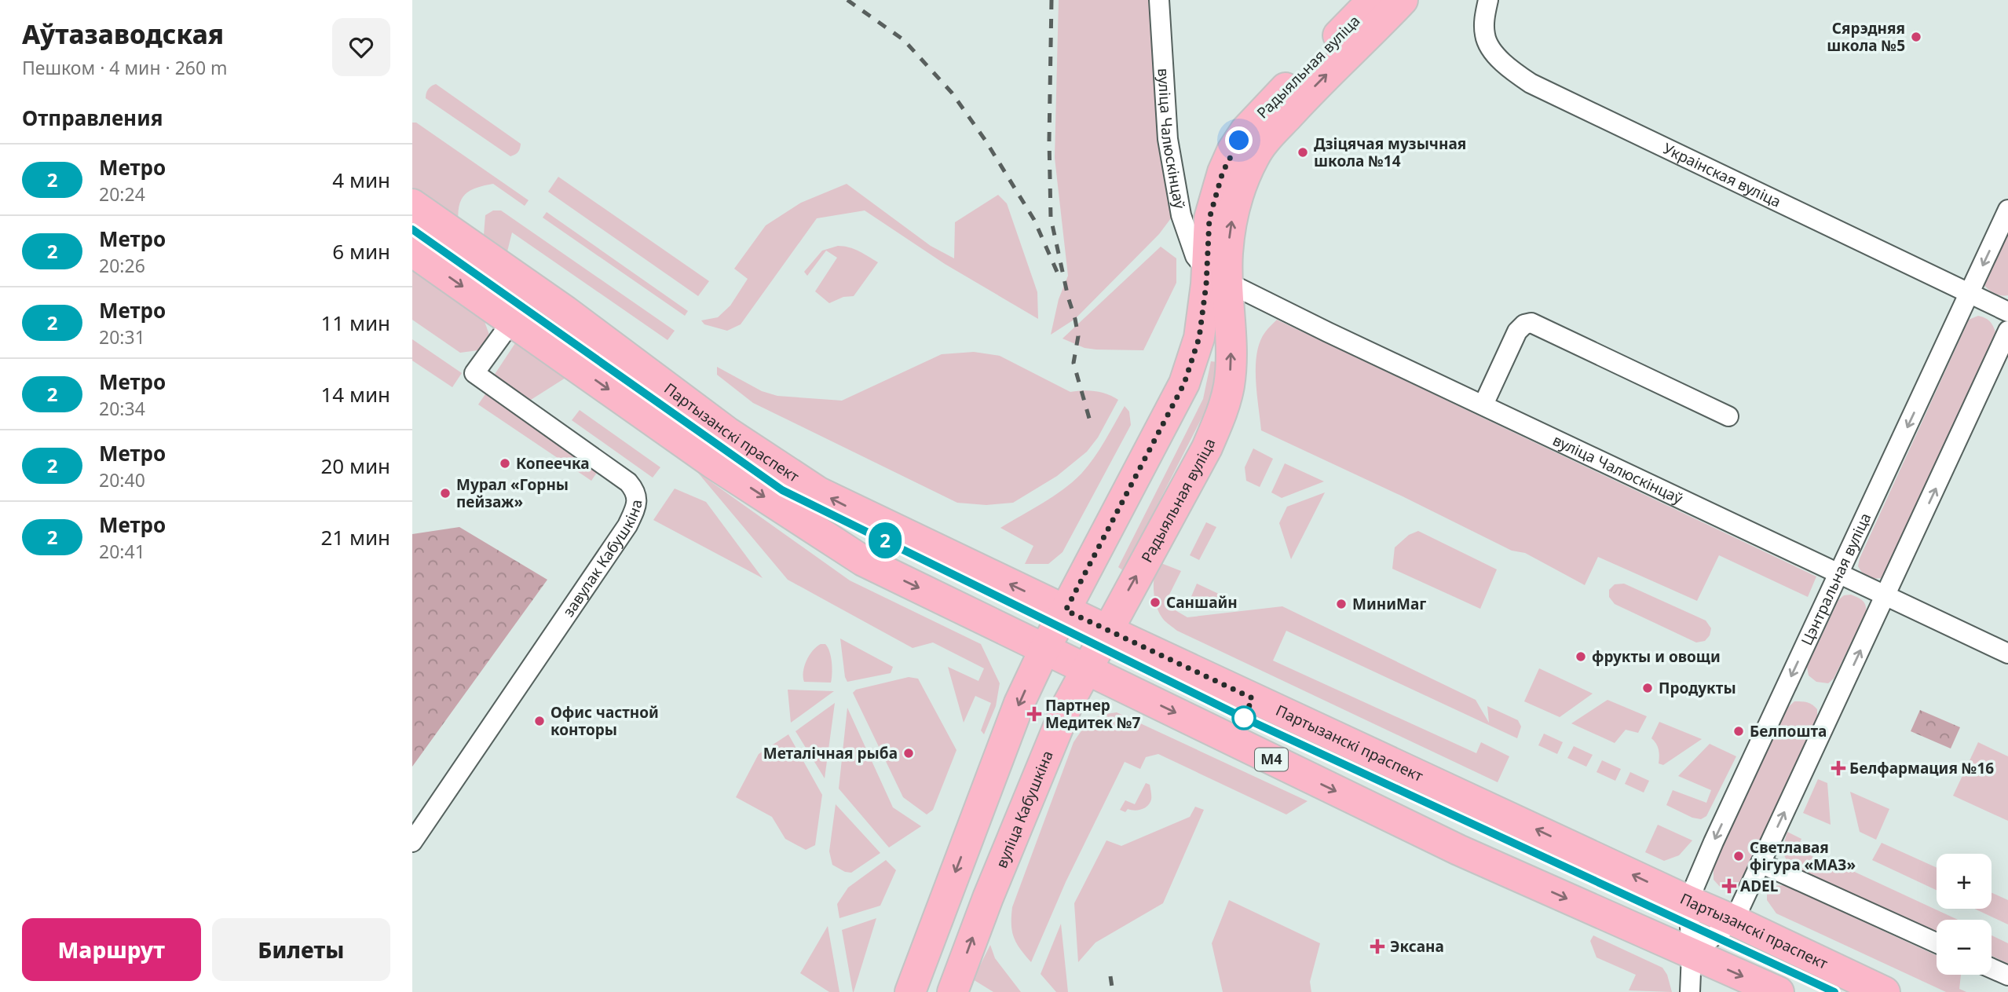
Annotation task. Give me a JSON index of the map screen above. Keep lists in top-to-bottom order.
{
  "streets": {
    "main road": [
      "Радыяльная вуліца",
      "Партызанскі праспект",
      "М4",
      "вуліца Кабушкіна"
    ],
    "street": [
      "вуліца Чалюскінцаў",
      "Украінская вуліца",
      "завулак Кабушкіна",
      "Цэнтральная вуліца"
    ]
  },
  "crossings": [
    ["Радыяльная вуліца", "вуліца Чалюскінцаў"],
    ["Радыяльная вуліца", "Партызанскі праспект"],
    ["Радыяльная вуліца", "М4"],
    ["Радыяльная вуліца", "вуліца Кабушкіна"],
    ["вуліца Чалюскінцаў", "Цэнтральная вуліца"],
    ["Украінская вуліца", "Цэнтральная вуліца"],
    ["Партызанскі праспект", "Цэнтральная вуліца"],
    ["Партызанскі праспект", "вуліца Кабушкіна"],
    ["завулак Кабушкіна", "М4"],
    ["Цэнтральная вуліца", "М4"],
    ["М4", "вуліца Кабушкіна"]
  ],
  "places": {
    "other": [
      "Сярэдняя школа №5",
      "Дзіцячая музычная школа №14",
      "Копеечка",
      "Мурал «Горны пейзаж»",
      "Саншайн",
      "МиниМаг",
      "фрукты и овощи",
      "Продукты",
      "Офис частной конторы",
      "Белпошта",
      "Металічная рыба",
      "Светлавая фігура «МАЗ»"
    ],
    "health": [
      "Партнер Медитек №7",
      "Белфармация №16",
      "ADEL",
      "Эксана"
    ]
  },
  "lines": ["metro line 2"],
  "page": {
    "heading": [
      ["Аўтазаводская", "Пешком · 4 мин · 260 m"],
      "Отправления"
    ],
    "on_map": "2",
    "list": [
      {
        "mark": "2",
        "name": "Метро",
        "note": "20:24",
        "value": "4 мин"
      },
      {
        "mark": "2",
        "name": "Метро",
        "note": "20:26",
        "value": "6 мин"
      },
      {
        "mark": "2",
        "name": "Метро",
        "note": "20:31",
        "value": "11 мин"
      },
      {
        "mark": "2",
        "name": "Метро",
        "note": "20:34",
        "value": "14 мин"
      },
      {
        "mark": "2",
        "name": "Метро",
        "note": "20:40",
        "value": "20 мин"
      },
      {
        "mark": "2",
        "name": "Метро",
        "note": "20:41",
        "value": "21 мин"
      }
    ],
    "map_buttons": ["+", "−"],
    "buttons": ["Маршрут", "Билеты"]
  }
}
